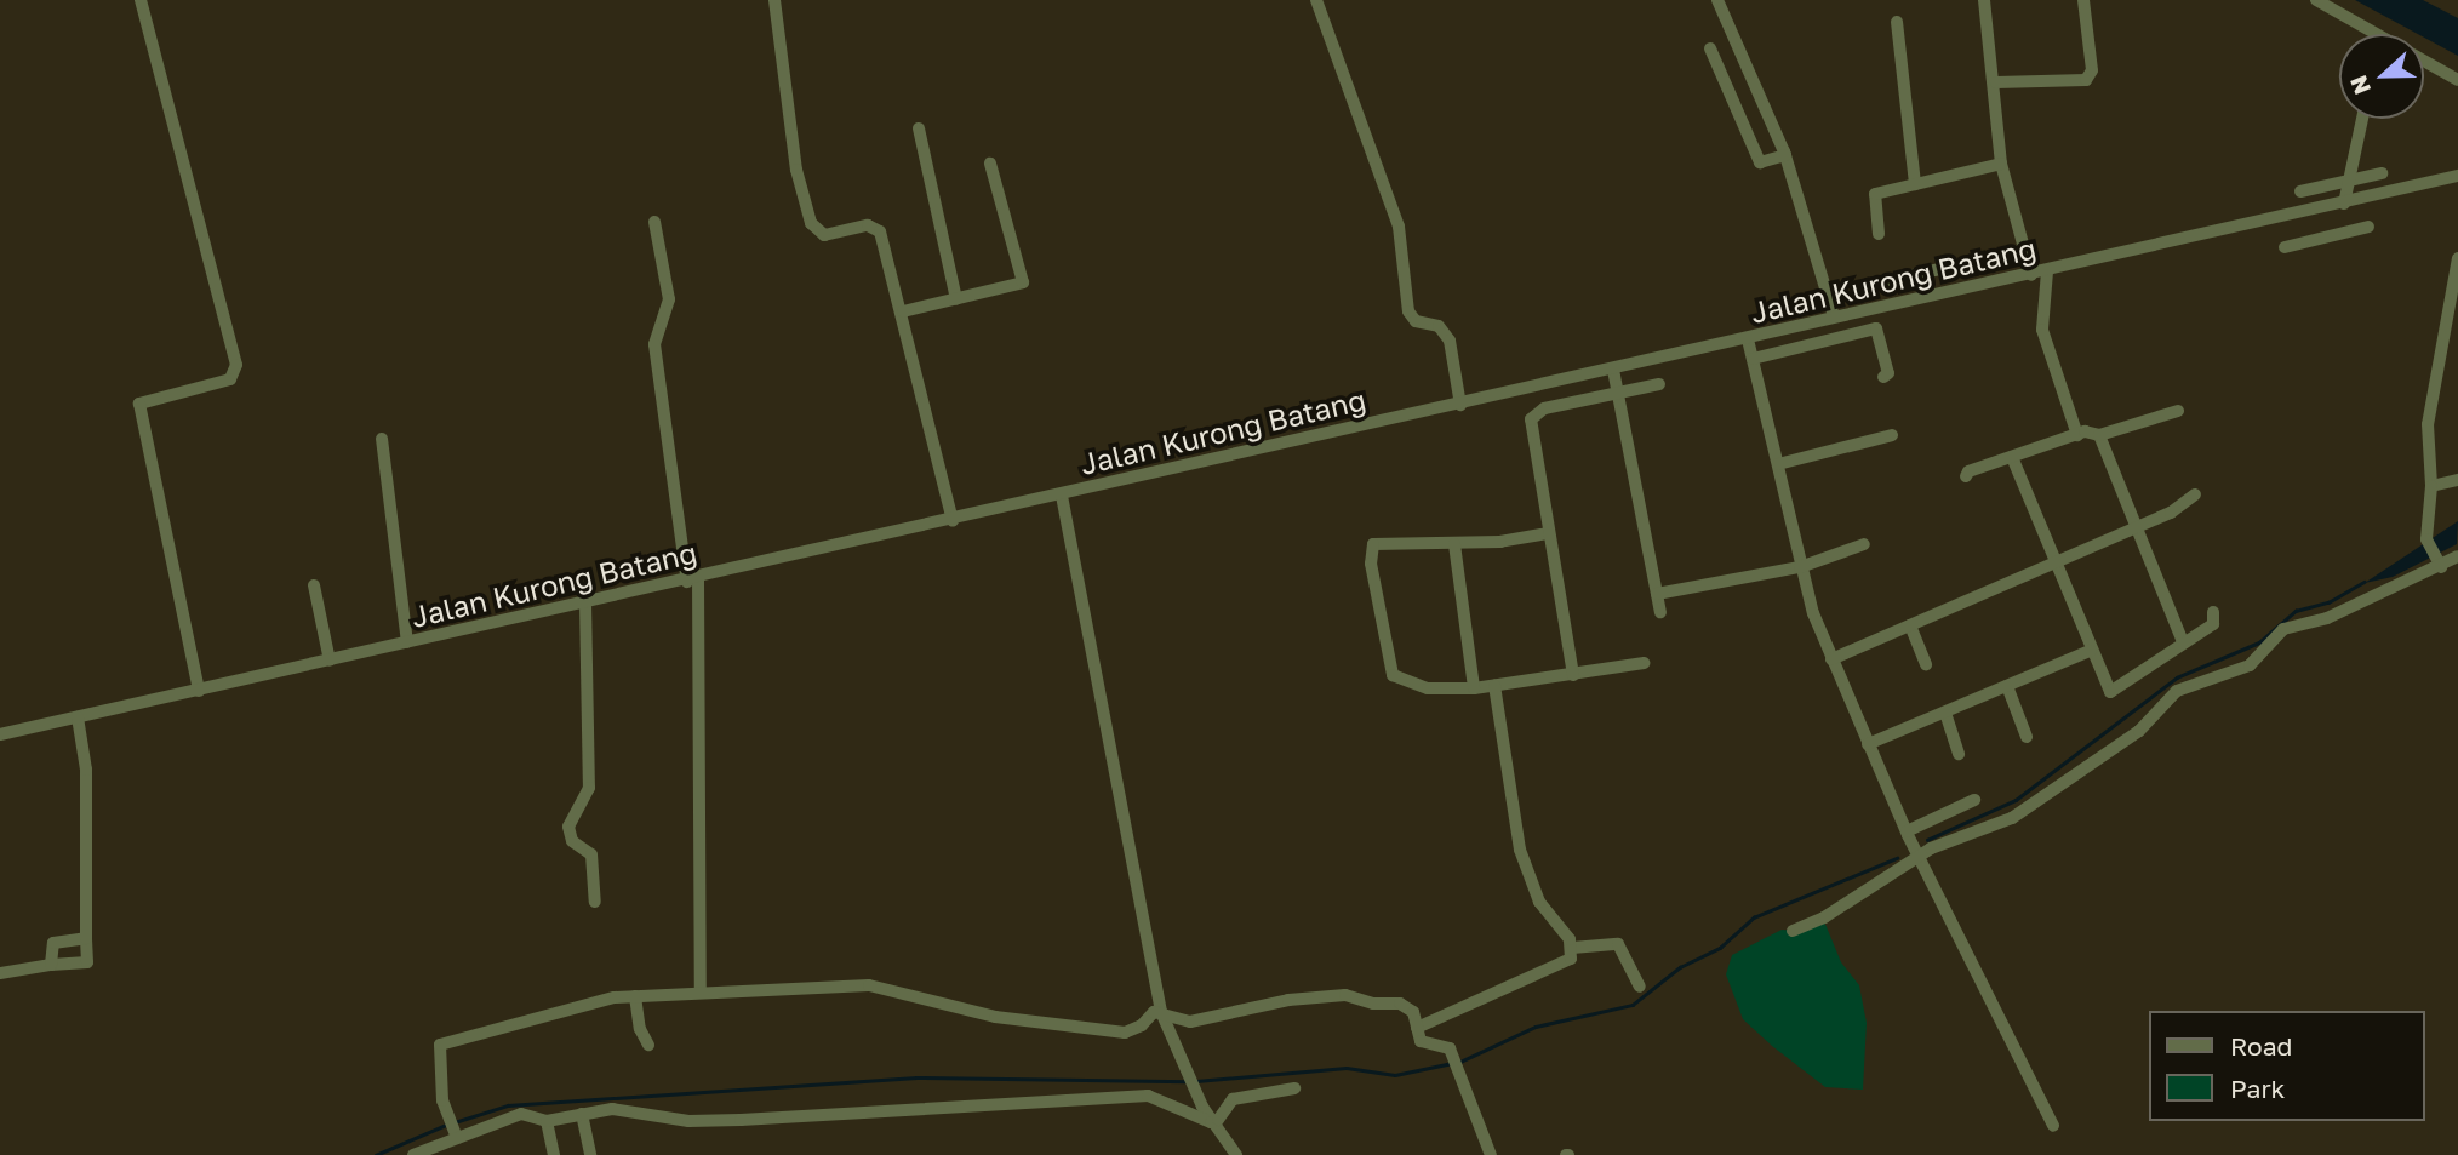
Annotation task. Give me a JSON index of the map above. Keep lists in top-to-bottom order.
{
  "streets": {
    "street": ["Jalan Kurong Batang"]
  },
  "legend": ["Road", "Park"],
  "north": "left"
}
